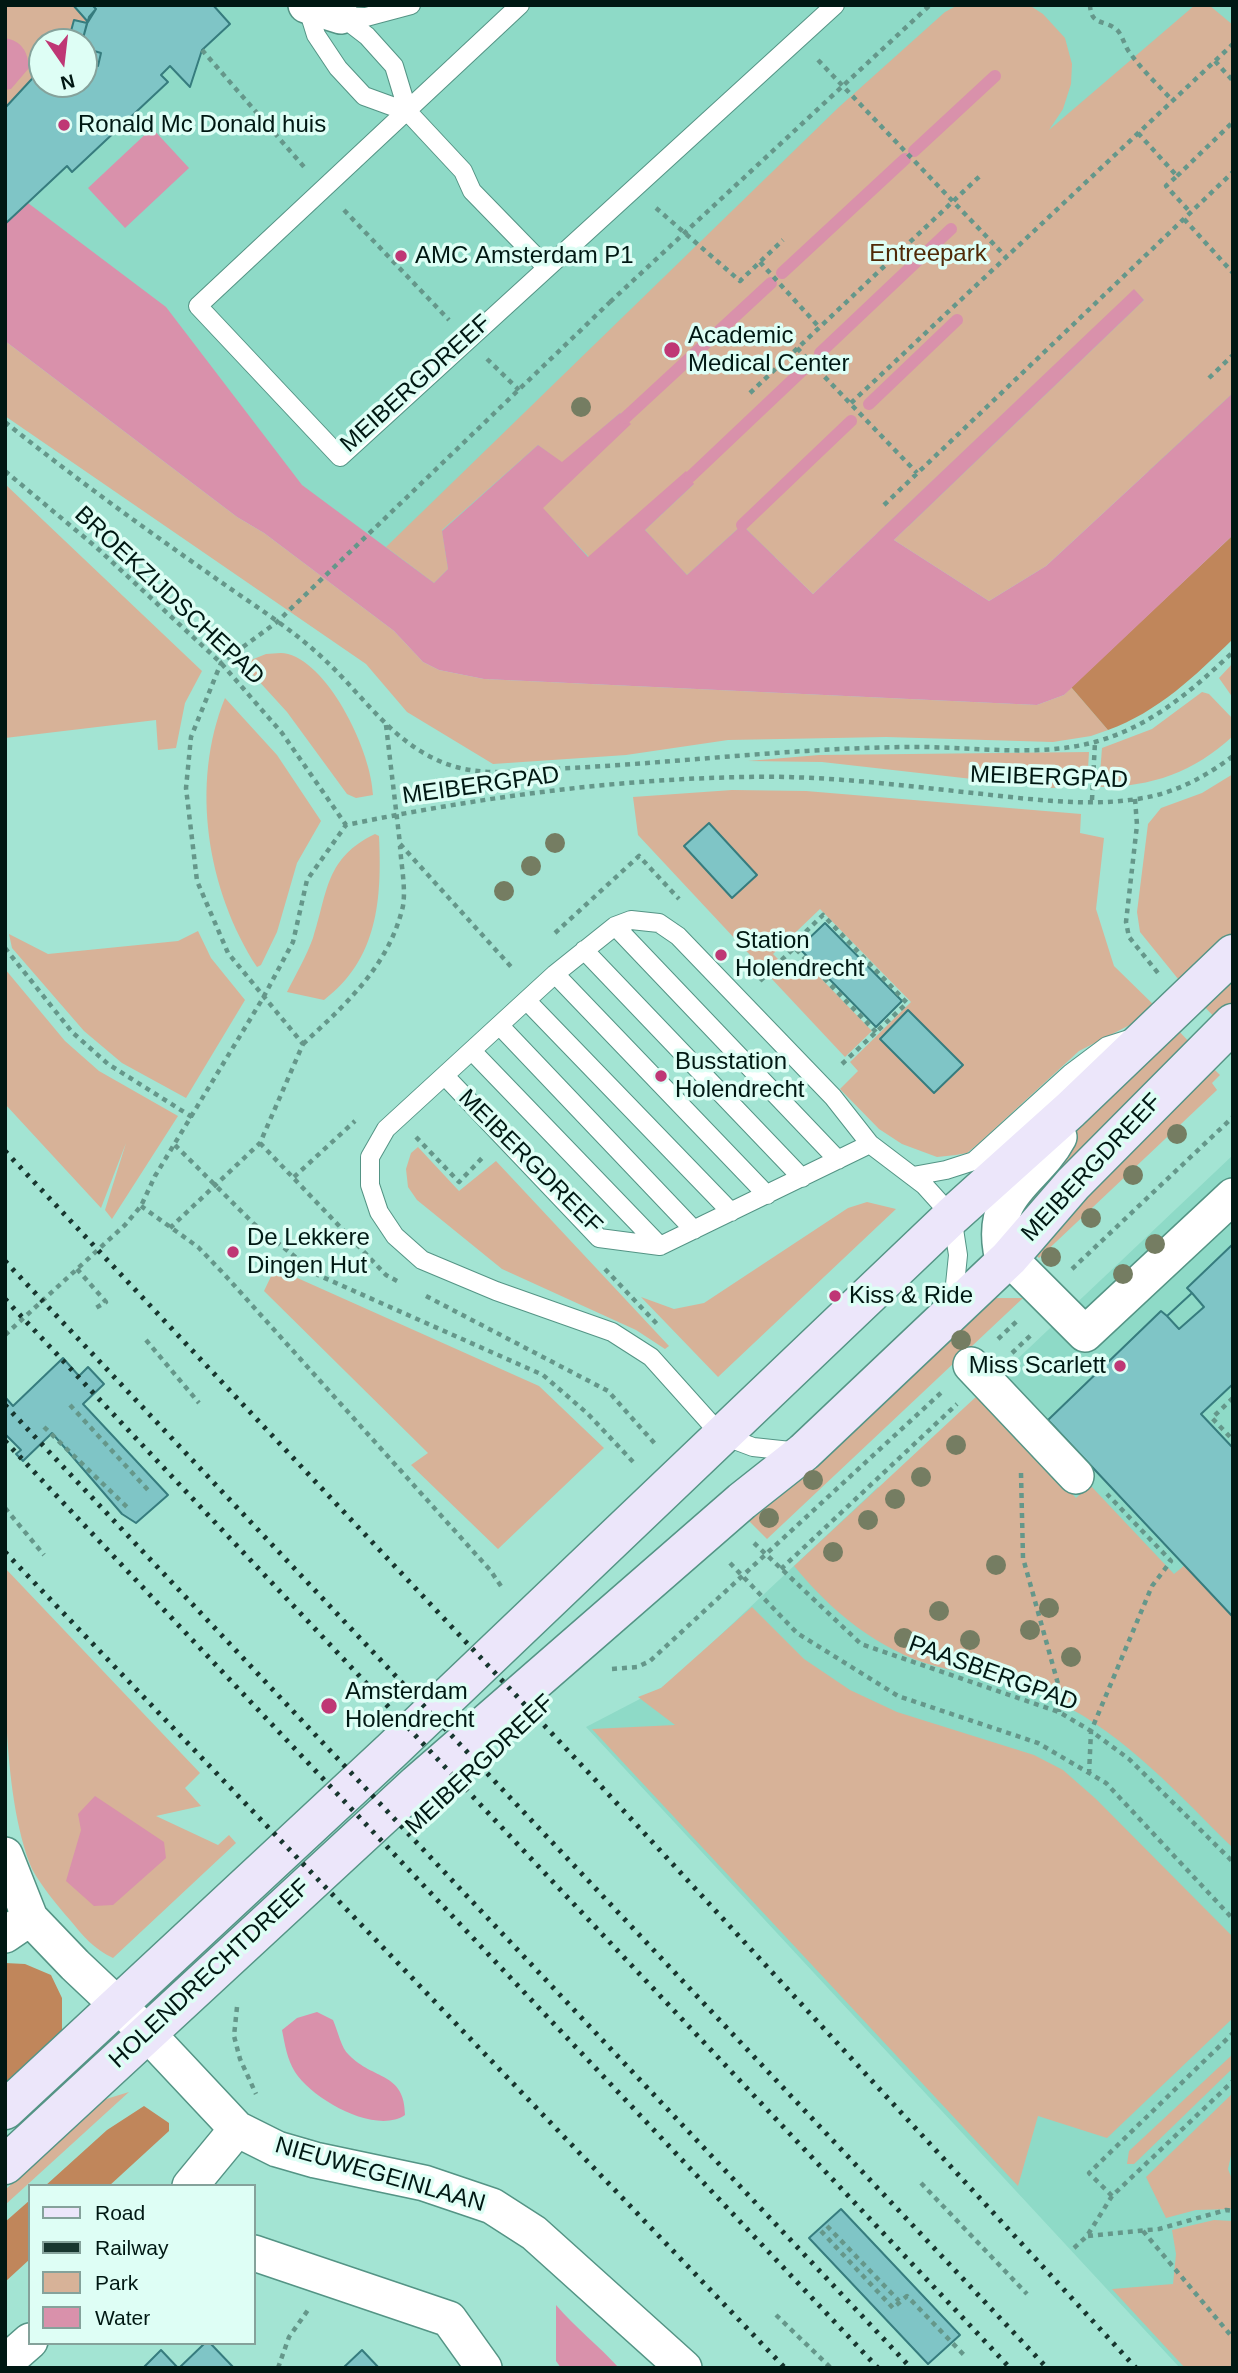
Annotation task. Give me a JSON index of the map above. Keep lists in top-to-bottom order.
{
  "streets": {
    "main road": ["MEIBERGDREEF", "HOLENDRECHTDREEF"],
    "street": ["NIEUWEGEINLAAN"],
    "path": ["BROEKZIJDSCHEPAD", "MEIBERGPAD", "PAASBERGPAD"]
  },
  "crossings": [
    ["MEIBERGDREEF", "PAASBERGPAD"],
    ["MEIBERGDREEF", "HOLENDRECHTDREEF"],
    ["BROEKZIJDSCHEPAD", "MEIBERGPAD"],
    ["HOLENDRECHTDREEF", "NIEUWEGEINLAAN"]
  ],
  "parks": ["Entreepark"],
  "places": [
    "Ronald Mc Donald huis",
    "AMC Amsterdam P1",
    "Academic Medical Center",
    "Station Holendrecht",
    "Busstation Holendrecht",
    "De Lekkere Dingen Hut",
    "Kiss & Ride",
    "Miss Scarlett",
    "Amsterdam Holendrecht"
  ],
  "legend": [
    "Road",
    "Railway",
    "Park",
    "Water"
  ],
  "north": "bottom"
}
